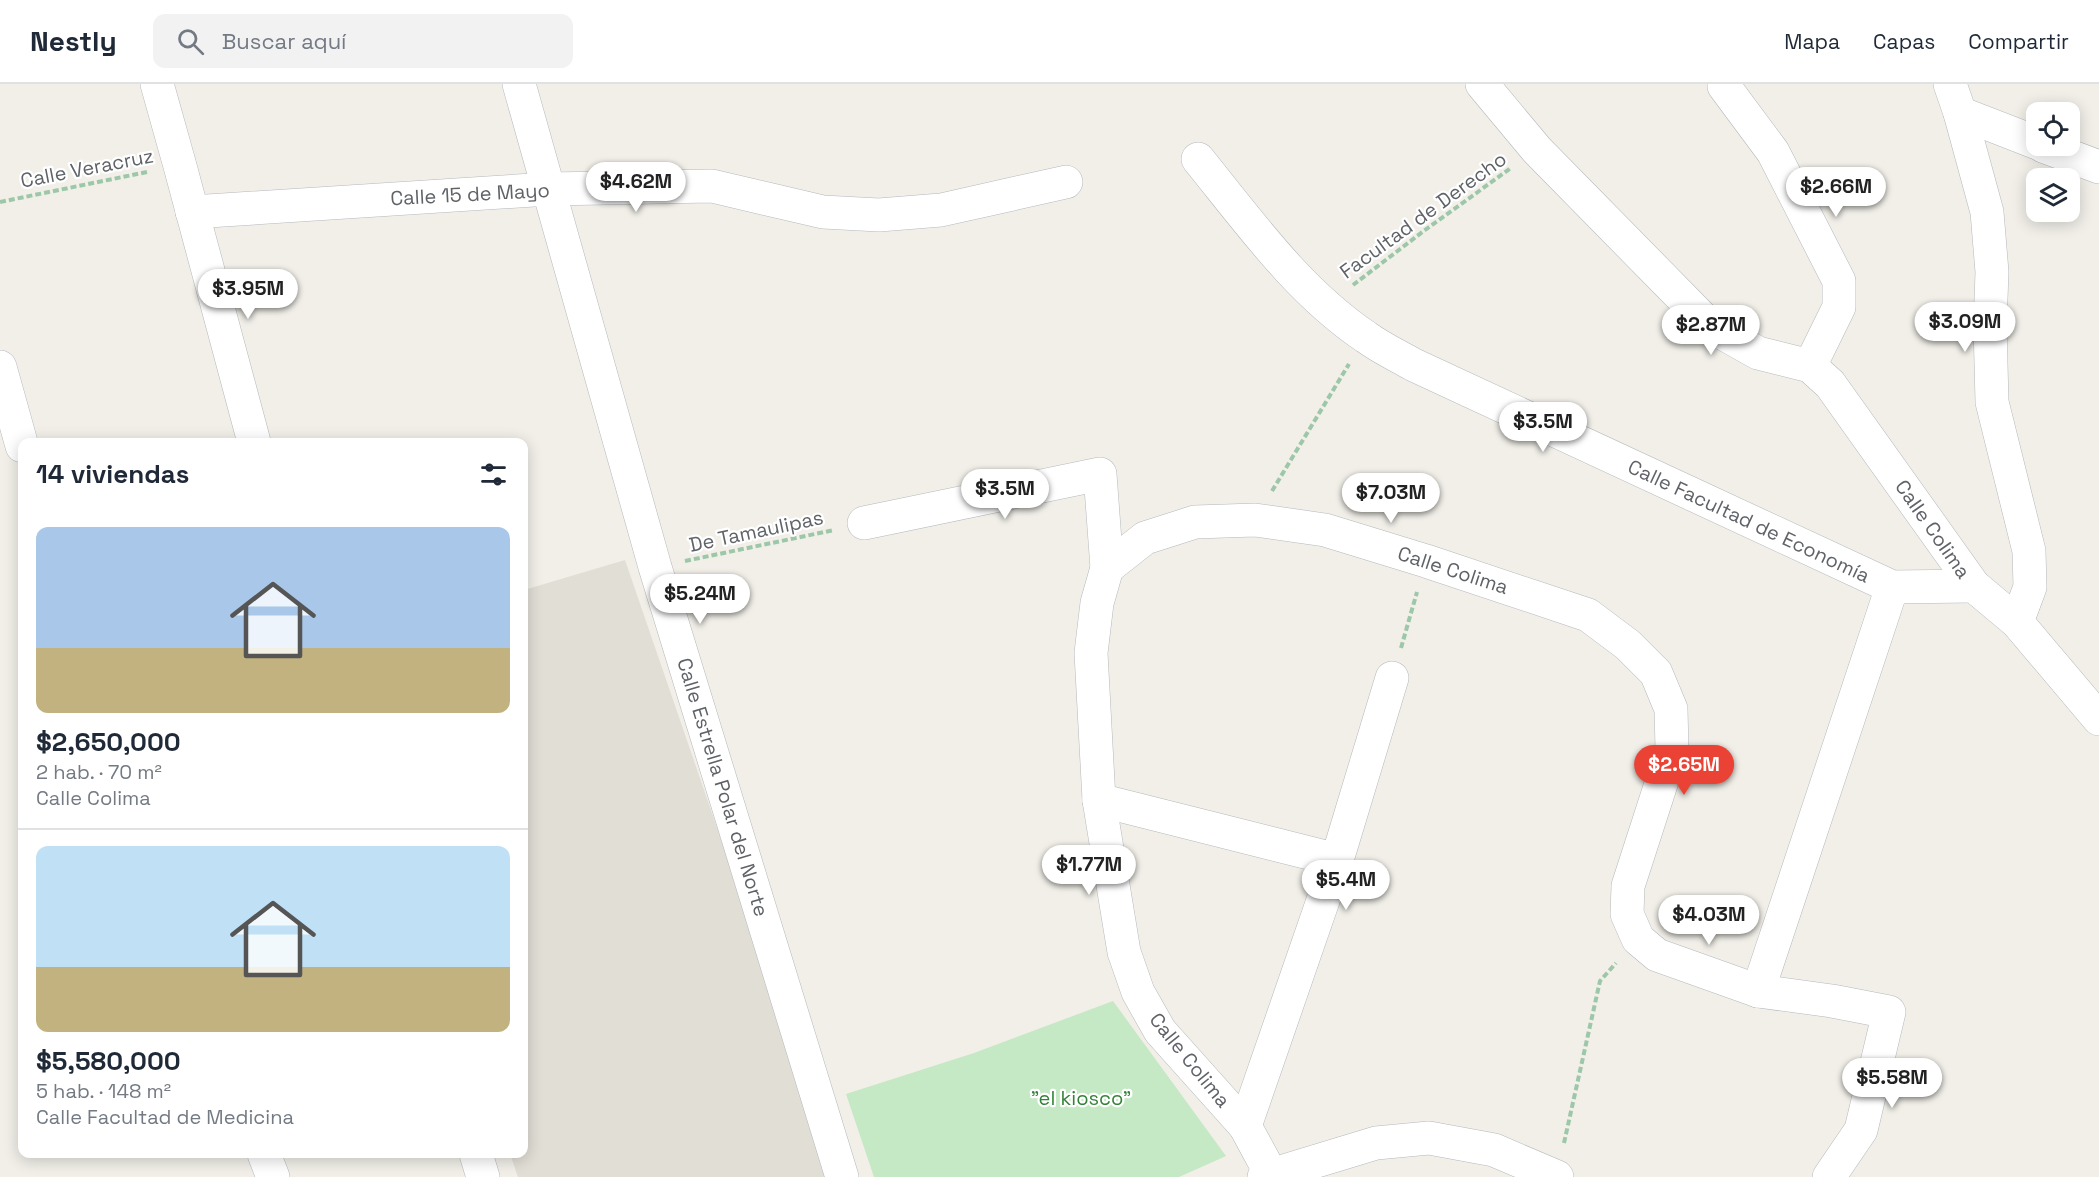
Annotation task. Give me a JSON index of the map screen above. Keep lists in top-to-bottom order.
{
  "streets": {
    "street": [
      "Calle 15 de Mayo",
      "Calle Facultad de Economía",
      "Calle Colima",
      "Calle Estrella Polar del Norte"
    ],
    "path": ["Calle Veracruz", "Facultad de Derecho", "De Tamaulipas"]
  },
  "crossings": [
    ["Calle 15 de Mayo", "Calle Estrella Polar del Norte"],
    ["Facultad de Derecho", "Calle Facultad de Economía"],
    ["Facultad de Derecho", "Calle Colima"],
    ["Calle Facultad de Economía", "Calle Colima"],
    ["De Tamaulipas", "Calle Estrella Polar del Norte"]
  ],
  "parks": ["\"el kiosco\""],
  "page": {
    "header": "Nestly",
    "search": "Buscar aquí",
    "nav": ["Mapa", "Capas", "Compartir"],
    "price": [
      "$4.62M",
      "$2.66M",
      "$3.95M",
      "$3.09M",
      "$2.87M",
      "$3.5M",
      "$3.5M",
      "$7.03M",
      "$5.24M",
      "$2.65M",
      "$1.77M",
      "$5.4M",
      "$4.03M",
      "$5.58M"
    ],
    "heading": "14 viviendas",
    "list": [
      {
        "name": "$2,650,000",
        "note": "2 hab. · 70 m² · Calle Colima"
      },
      {
        "name": "$5,580,000",
        "note": "5 hab. · 148 m² · Calle Facultad de Medicina"
      }
    ]
  }
}
